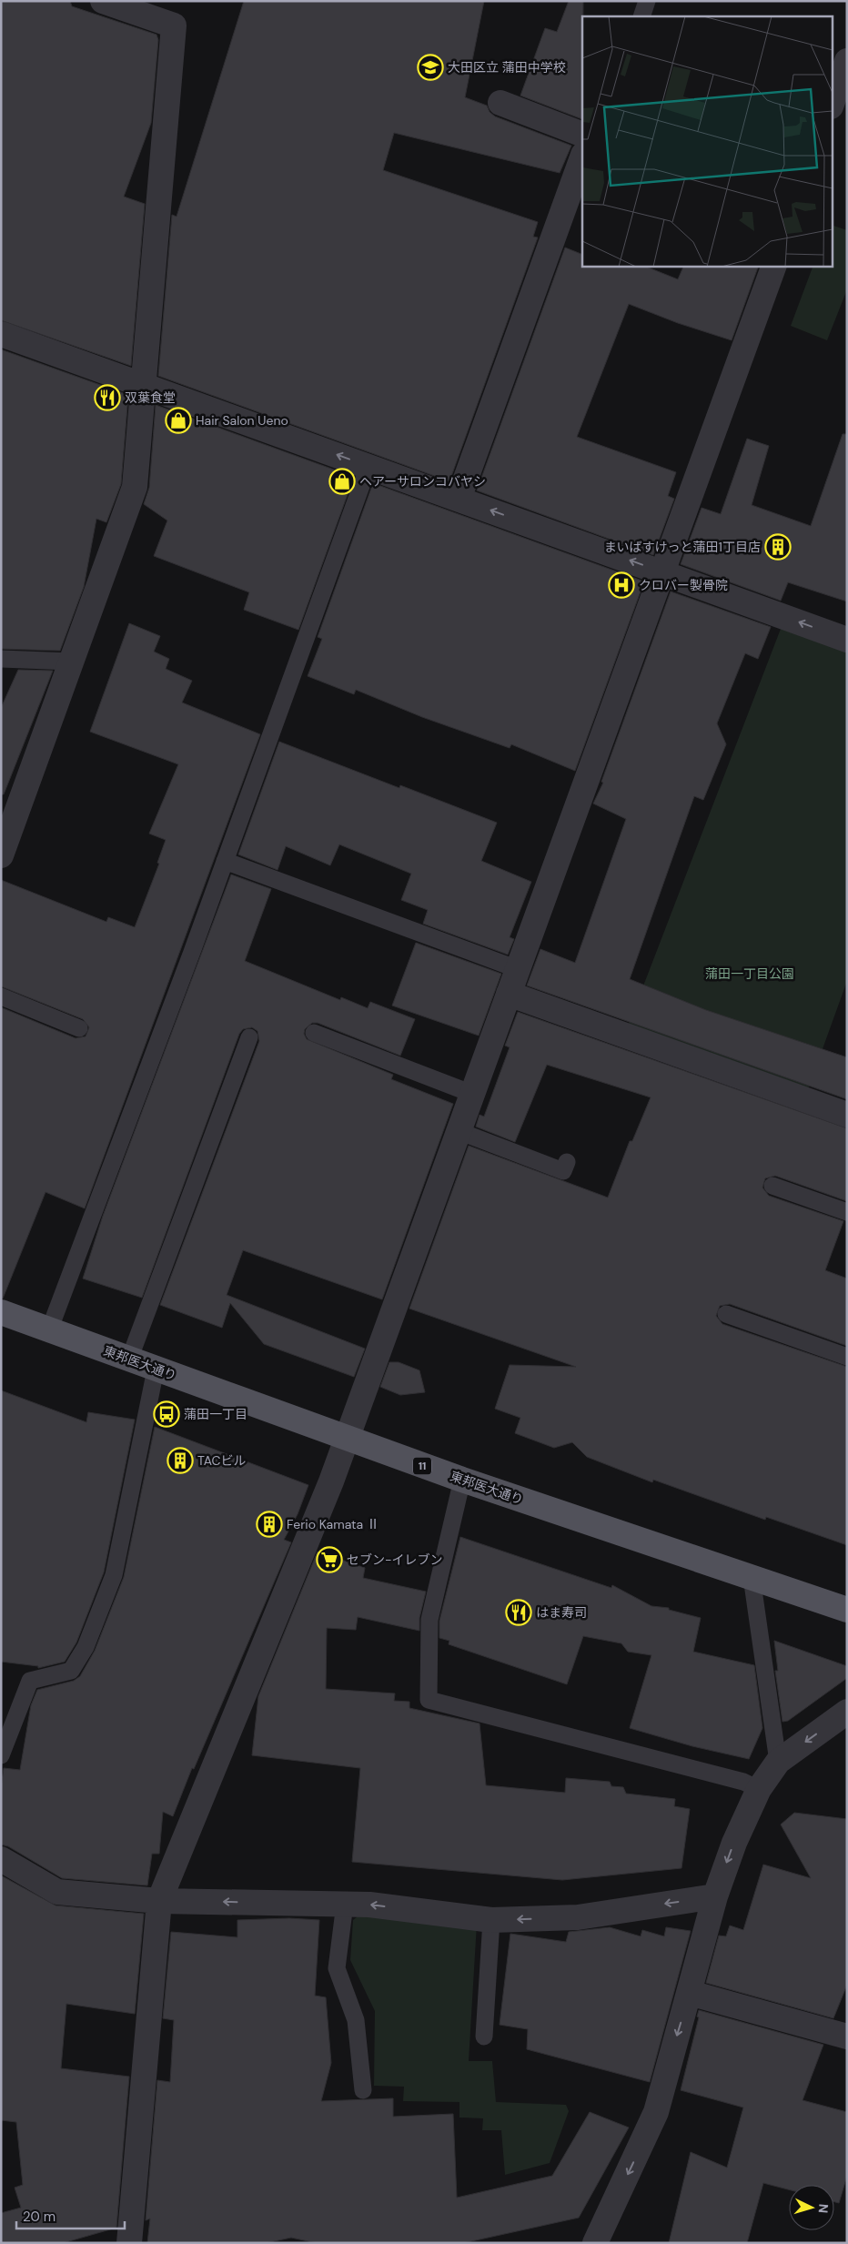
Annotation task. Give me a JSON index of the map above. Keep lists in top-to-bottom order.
{
  "streets": {
    "main road": ["東邦医大通り", "11"]
  },
  "parks": ["蒲田一丁目公園"],
  "places": {
    "school or university": ["大田区立 蒲田中学校"],
    "restaurant": ["双葉食堂", "はま寿司"],
    "shop": ["Hair Salon Ueno", "ヘアーサロンコバヤシ"],
    "building": ["まいばすけっと蒲田1丁目店", "TACビル", "Ferio Kamata Ⅱ"],
    "hospital": ["クロバー製骨院"],
    "bus stop": ["蒲田一丁目"],
    "supermarket": ["セブン-イレブン"]
  },
  "scale_bar": "20 m",
  "north": "right"
}
